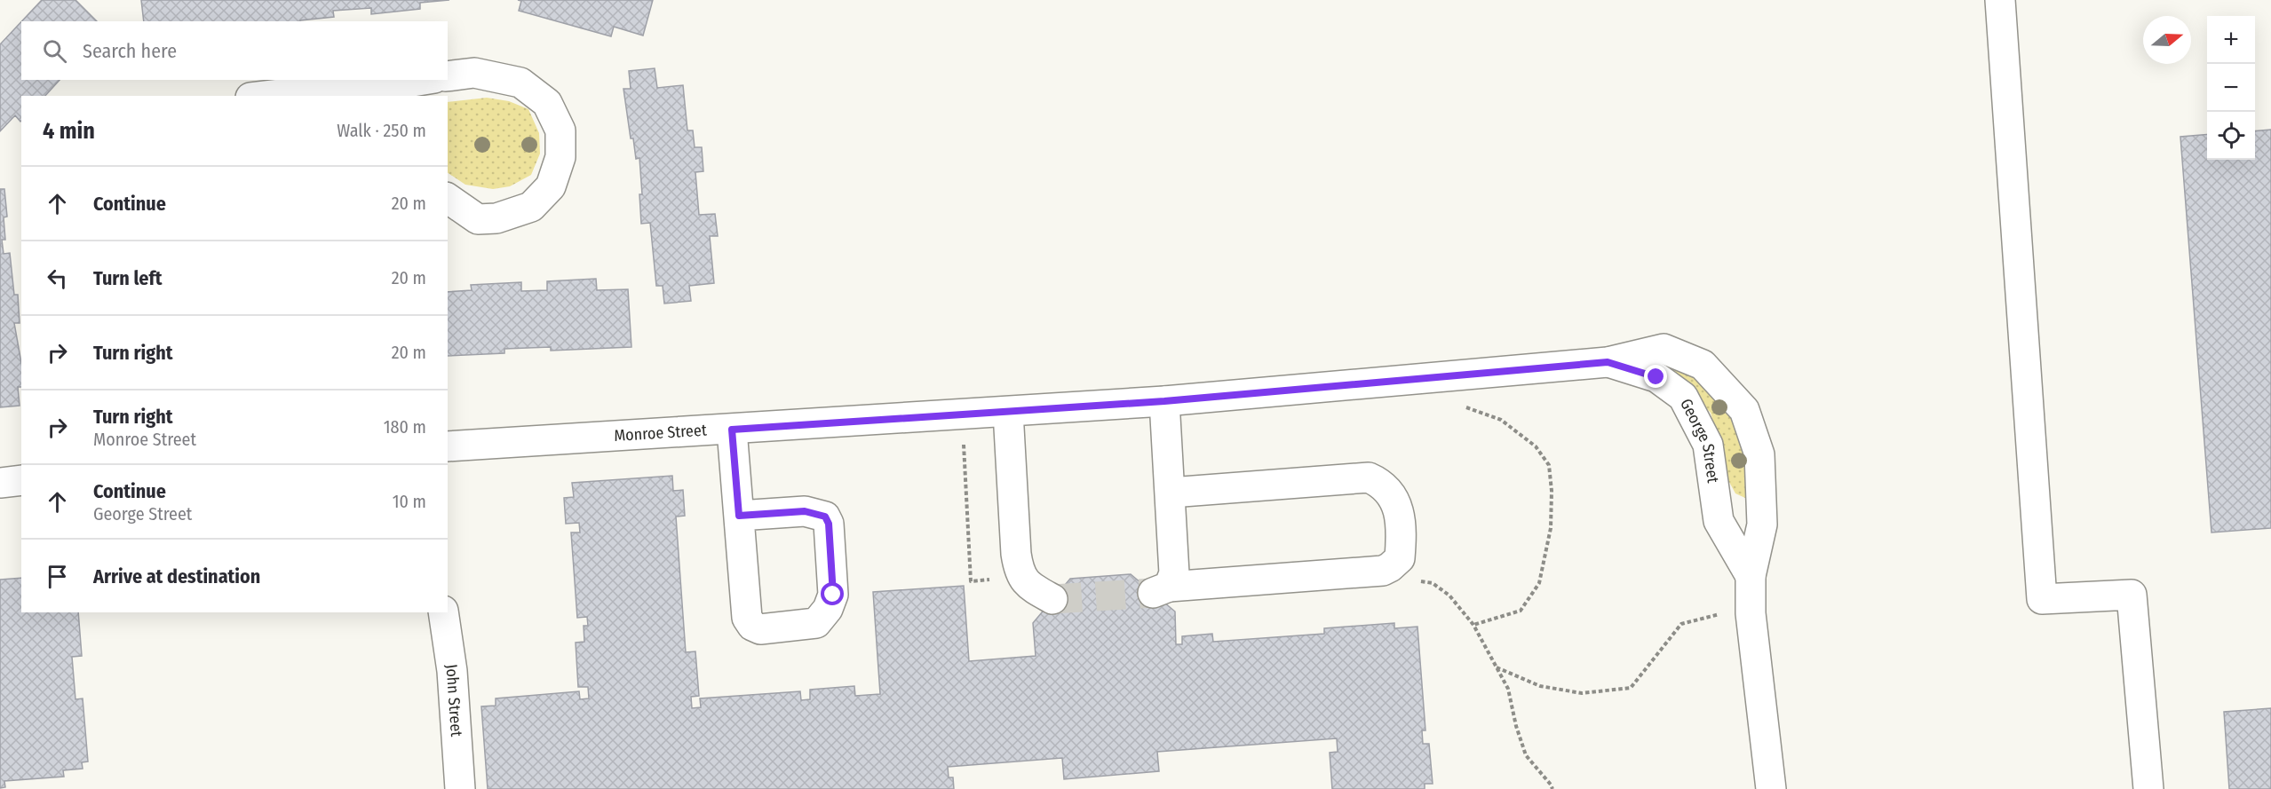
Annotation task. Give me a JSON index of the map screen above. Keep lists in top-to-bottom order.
{
  "streets": {
    "street": ["Monroe Street", "George Street", "John Street"]
  },
  "crossings": [
    ["Monroe Street", "George Street"]
  ],
  "north": "right",
  "page": {
    "map_buttons": ["+", "−"],
    "search": "Search here",
    "heading": ["4 min", "Walk · 250 m"],
    "list": [
      ["Continue", "20 m"],
      ["Turn left", "20 m"],
      ["Turn right", "20 m"],
      ["Turn right", "Monroe Street", "180 m"],
      ["Continue", "George Street", "10 m"],
      "Arrive at destination"
    ]
  }
}
